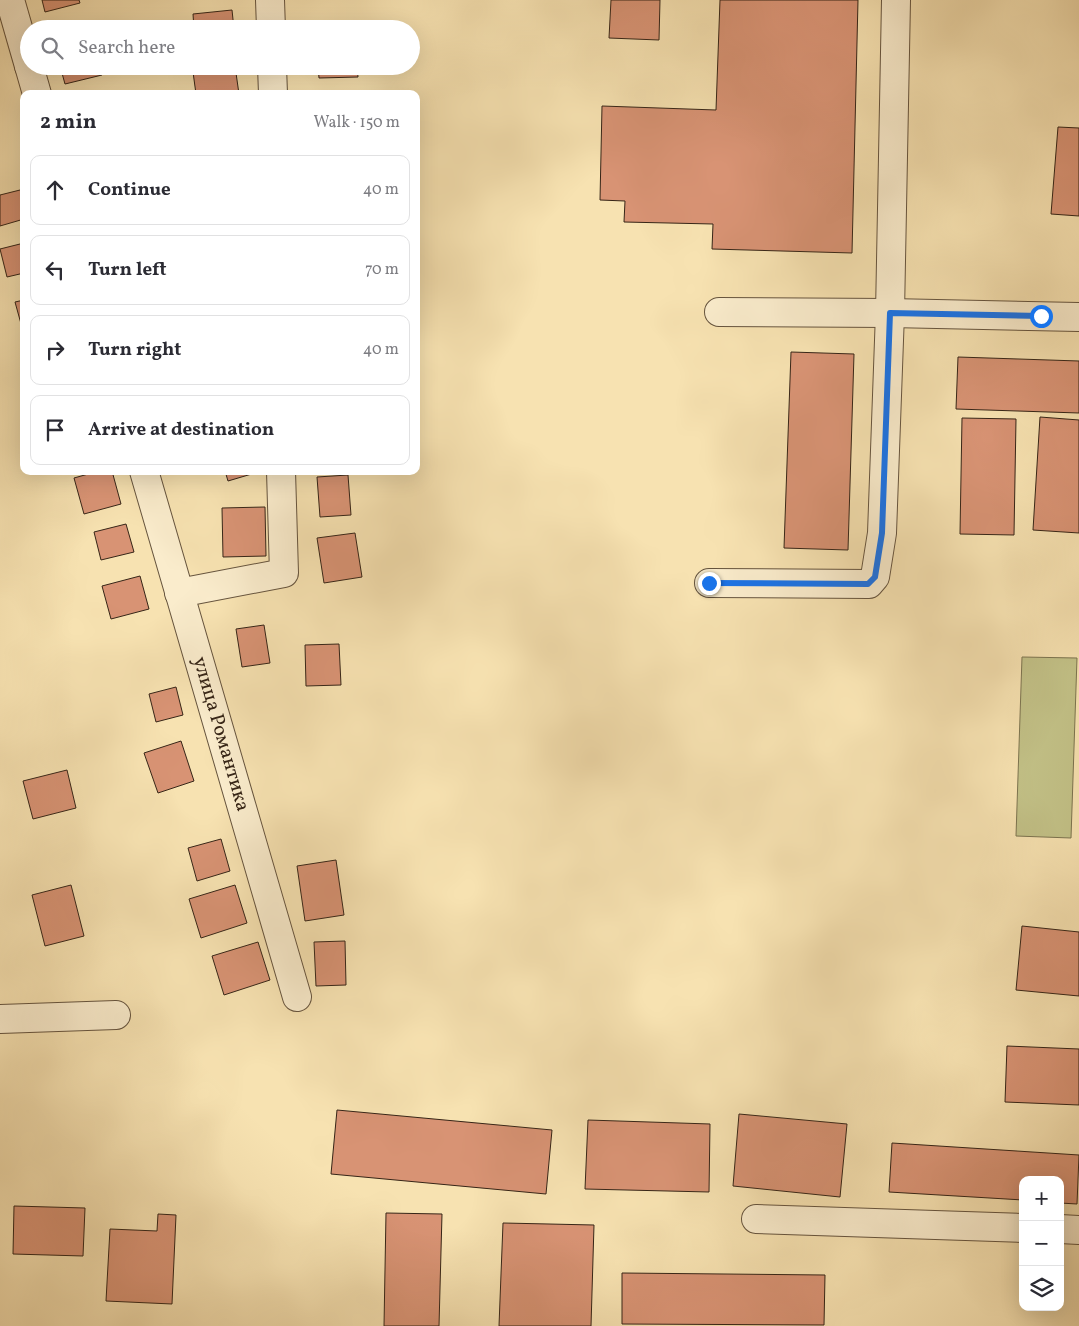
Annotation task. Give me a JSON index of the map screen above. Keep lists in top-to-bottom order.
{
  "streets": {
    "street": ["улица Романтика"]
  },
  "page": {
    "search": "Search here",
    "heading": ["2 min", "Walk · 150 m"],
    "list": [
      ["Continue", "40 m"],
      ["Turn left", "70 m"],
      ["Turn right", "40 m"],
      "Arrive at destination"
    ],
    "map_buttons": ["+", "−"]
  }
}
